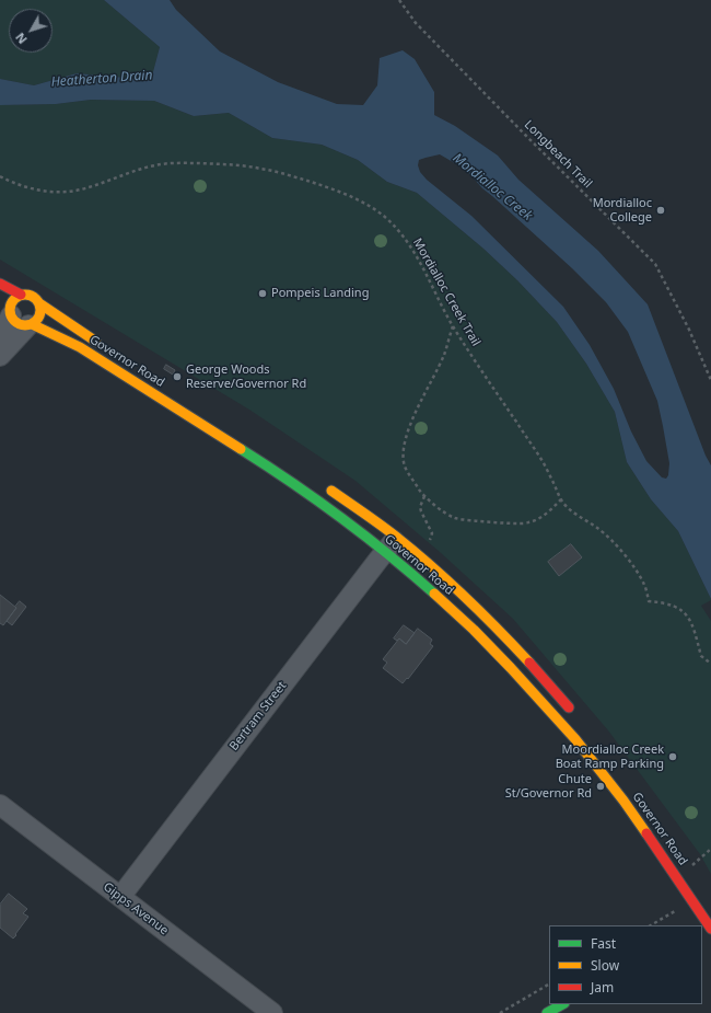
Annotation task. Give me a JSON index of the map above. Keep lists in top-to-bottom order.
{
  "streets": {
    "street": ["Governor Road", "Bertram Street", "Gipps Avenue"],
    "path": ["Longbeach Trail", "Mordialloc Creek Trail"]
  },
  "crossings": [
    ["Governor Road", "Bertram Street"],
    ["Bertram Street", "Gipps Avenue"]
  ],
  "water": ["Heatherton Drain", "Mordialloc Creek"],
  "places": [
    "Mordialloc College",
    "Pompeis Landing",
    "George Woods Reserve/Governor Rd",
    "Moordialloc Creek Boat Ramp Parking",
    "Chute St/Governor Rd"
  ],
  "legend": ["Fast", "Slow", "Jam"],
  "north": "bottom left"
}
